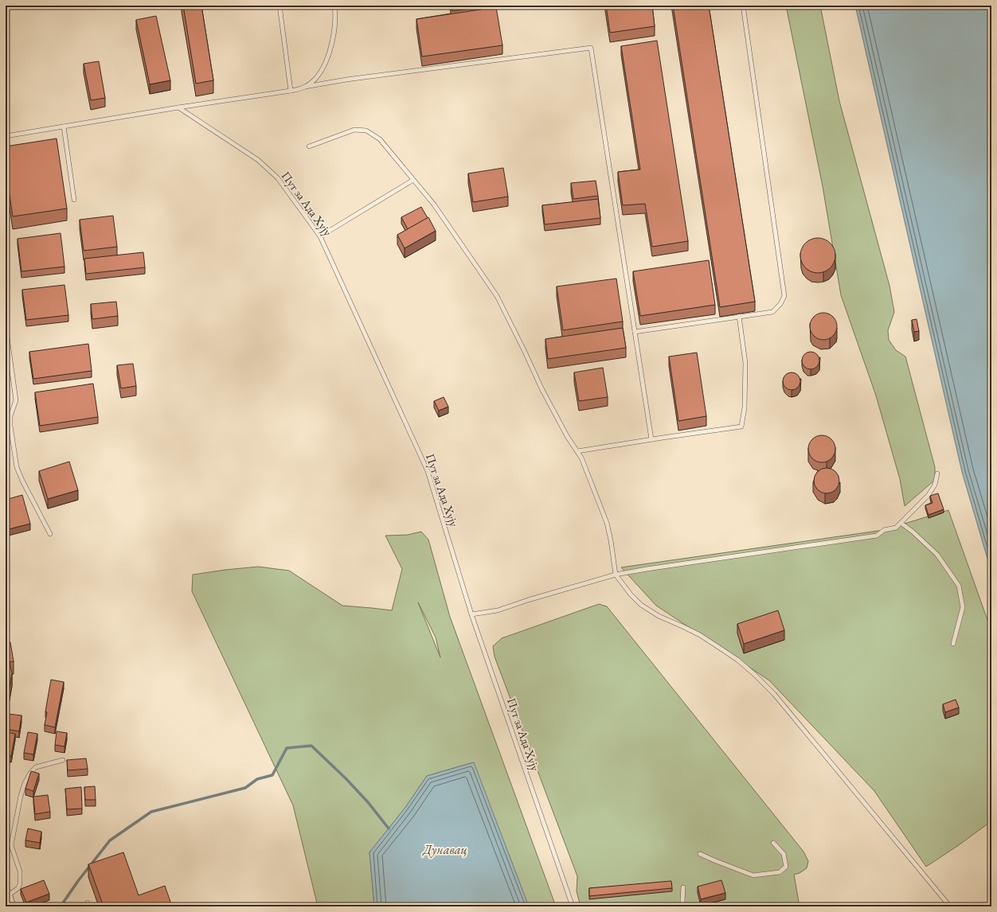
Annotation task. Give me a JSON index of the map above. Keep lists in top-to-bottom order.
{
  "streets": {
    "lane": ["Пут за Ада Хују"]
  },
  "water": ["Дунавац"]
}
